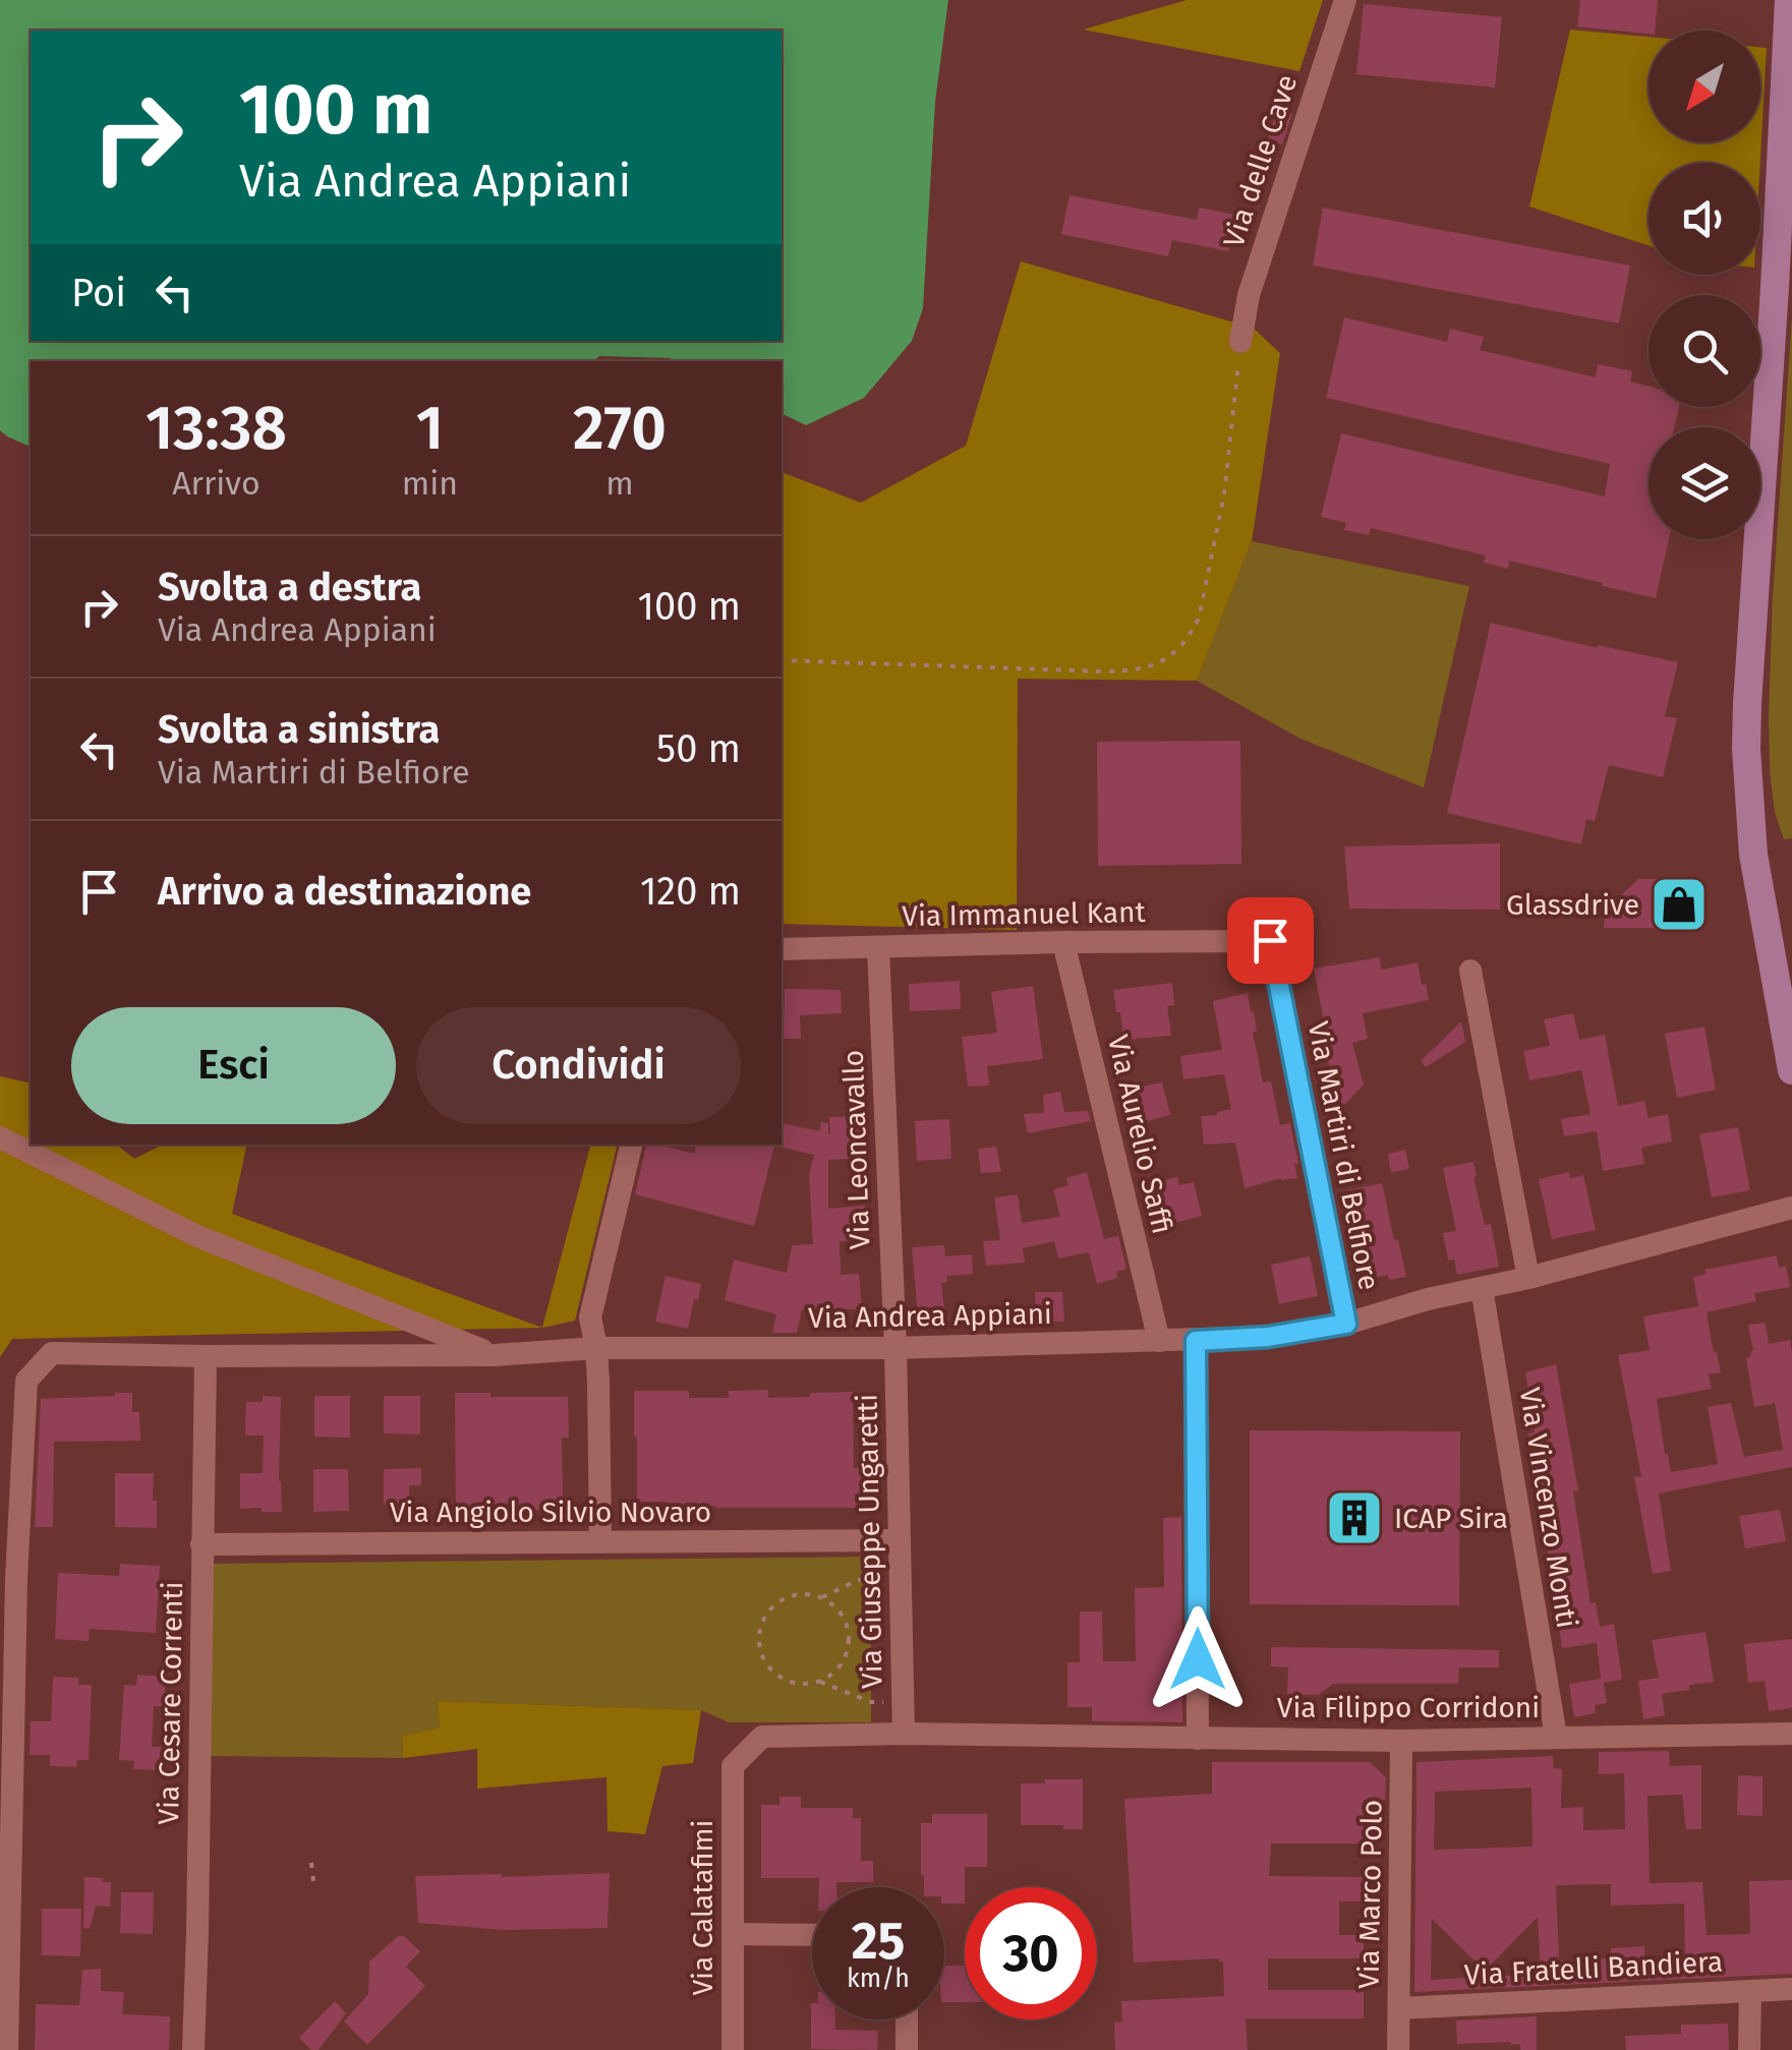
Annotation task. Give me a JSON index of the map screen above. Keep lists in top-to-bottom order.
{
  "streets": {
    "street": [
      "Via delle Cave",
      "Via Immanuel Kant",
      "Via Aurelio Saffi",
      "Via Leoncavallo",
      "Via Martiri di Belfiore",
      "Via Andrea Appiani",
      "Via Vincenzo Monti",
      "Via Angiolo Silvio Novaro",
      "Via Giuseppe Ungaretti",
      "Via Cesare Correnti",
      "Via Filippo Corridoni",
      "Via Marco Polo",
      "Via Calatafimi",
      "Via Fratelli Bandiera"
    ]
  },
  "crossings": [
    ["Via Immanuel Kant", "Via Aurelio Saffi"],
    ["Via Immanuel Kant", "Via Leoncavallo"],
    ["Via Immanuel Kant", "Via Martiri di Belfiore"],
    ["Via Aurelio Saffi", "Via Andrea Appiani"],
    ["Via Leoncavallo", "Via Andrea Appiani"],
    ["Via Leoncavallo", "Via Giuseppe Ungaretti"],
    ["Via Martiri di Belfiore", "Via Andrea Appiani"],
    ["Via Andrea Appiani", "Via Vincenzo Monti"],
    ["Via Andrea Appiani", "Via Giuseppe Ungaretti"],
    ["Via Andrea Appiani", "Via Cesare Correnti"],
    ["Via Vincenzo Monti", "Via Filippo Corridoni"],
    ["Via Angiolo Silvio Novaro", "Via Giuseppe Ungaretti"],
    ["Via Angiolo Silvio Novaro", "Via Cesare Correnti"],
    ["Via Giuseppe Ungaretti", "Via Filippo Corridoni"],
    ["Via Filippo Corridoni", "Via Marco Polo"],
    ["Via Filippo Corridoni", "Via Calatafimi"],
    ["Via Marco Polo", "Via Fratelli Bandiera"]
  ],
  "places": {
    "shop": ["Glassdrive"],
    "building": ["ICAP Sira"]
  },
  "north": "bottom left",
  "page": {
    "turn": ["100 m", "Via Andrea Appiani"],
    "then": "Poi",
    "eta": [
      "13:38",
      "Arrivo",
      "1",
      "min",
      "270",
      "m"
    ],
    "list": [
      {
        "name": "Svolta a destra",
        "note": "Via Andrea Appiani",
        "value": "100 m"
      },
      {
        "name": "Svolta a sinistra",
        "note": "Via Martiri di Belfiore",
        "value": "50 m"
      },
      {
        "name": "Arrivo a destinazione",
        "value": "120 m"
      }
    ],
    "buttons": ["Esci", "Condividi"],
    "speed": "25 km/h",
    "limit": "30"
  }
}
